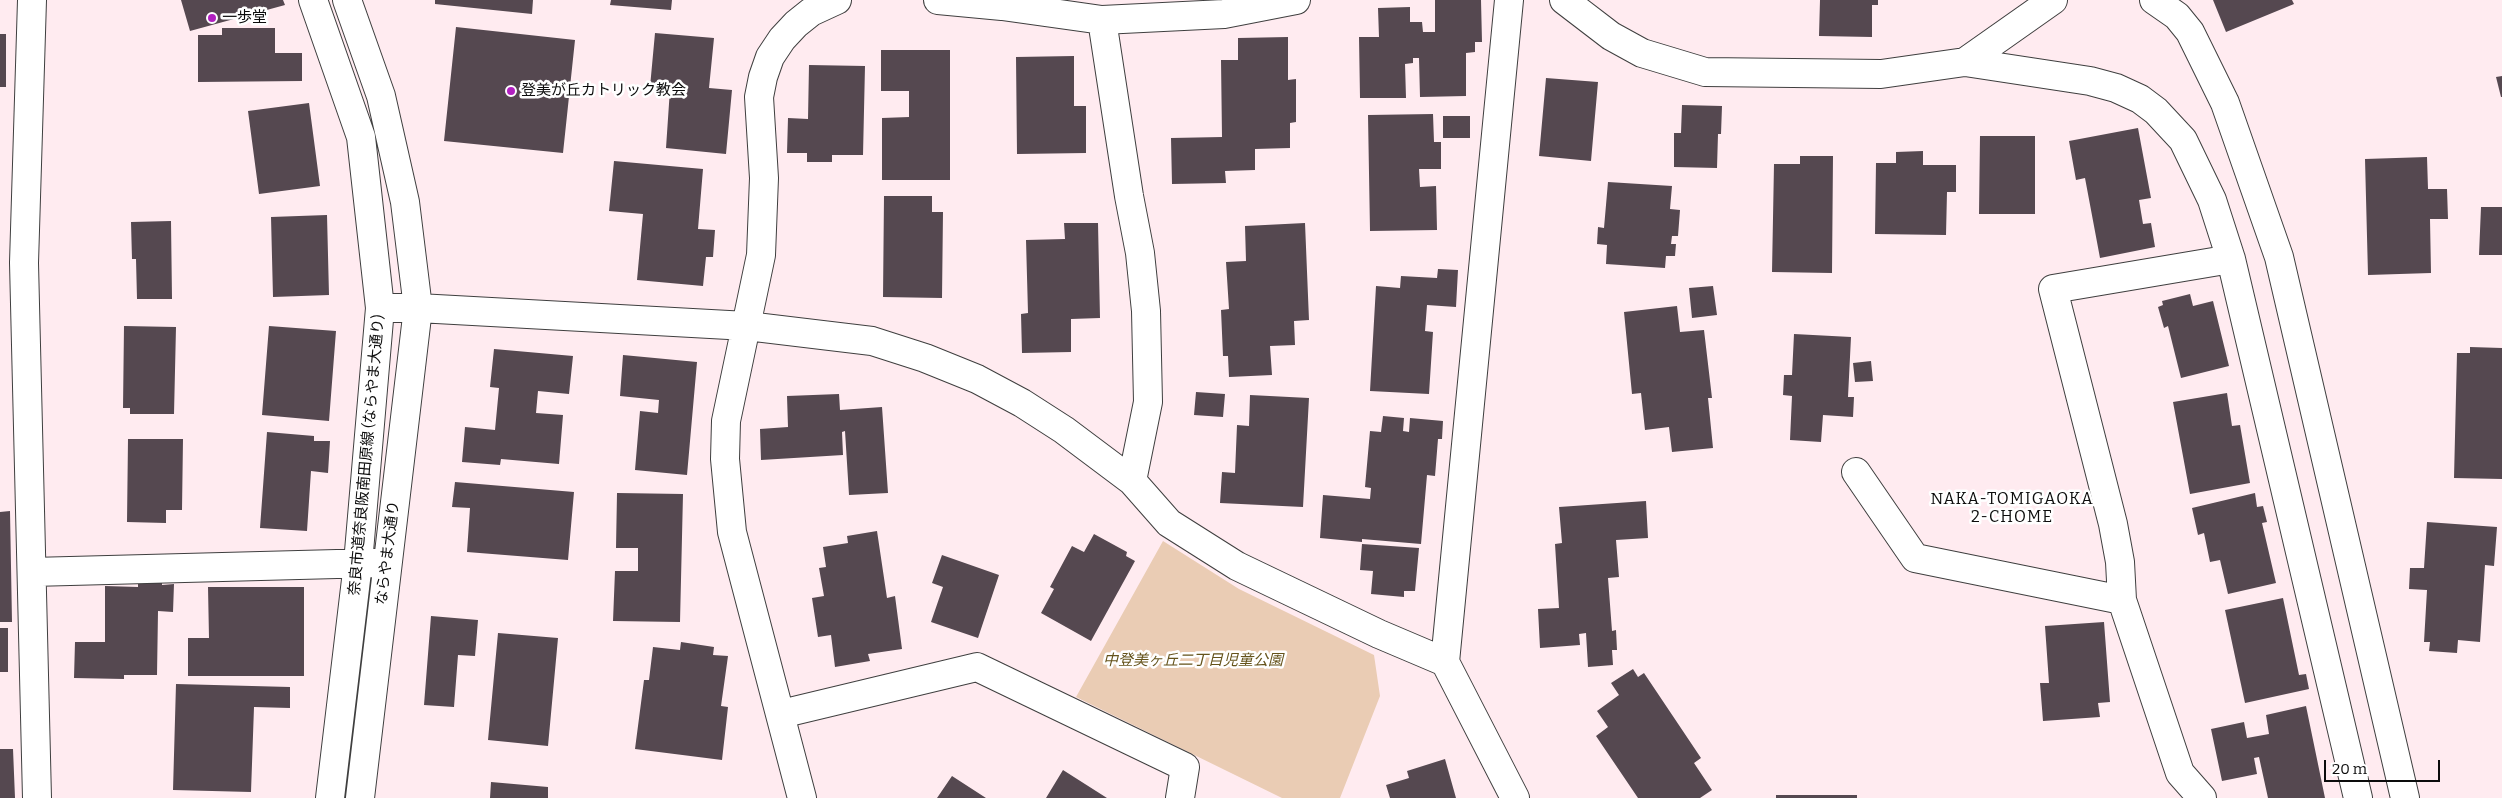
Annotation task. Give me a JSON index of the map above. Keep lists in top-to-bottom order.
{
  "streets": {
    "street": ["奈良市道奈良阪南田原線 (ならやま大通り)", "ならやま大通り"]
  },
  "districts": ["NAKA-TOMIGAOKA 2-CHOME"],
  "parks": ["中登美ヶ丘二丁目児童公園"],
  "places": ["一歩堂", "登美が丘カトリック教会"],
  "scale_bar": "20 m"
}
